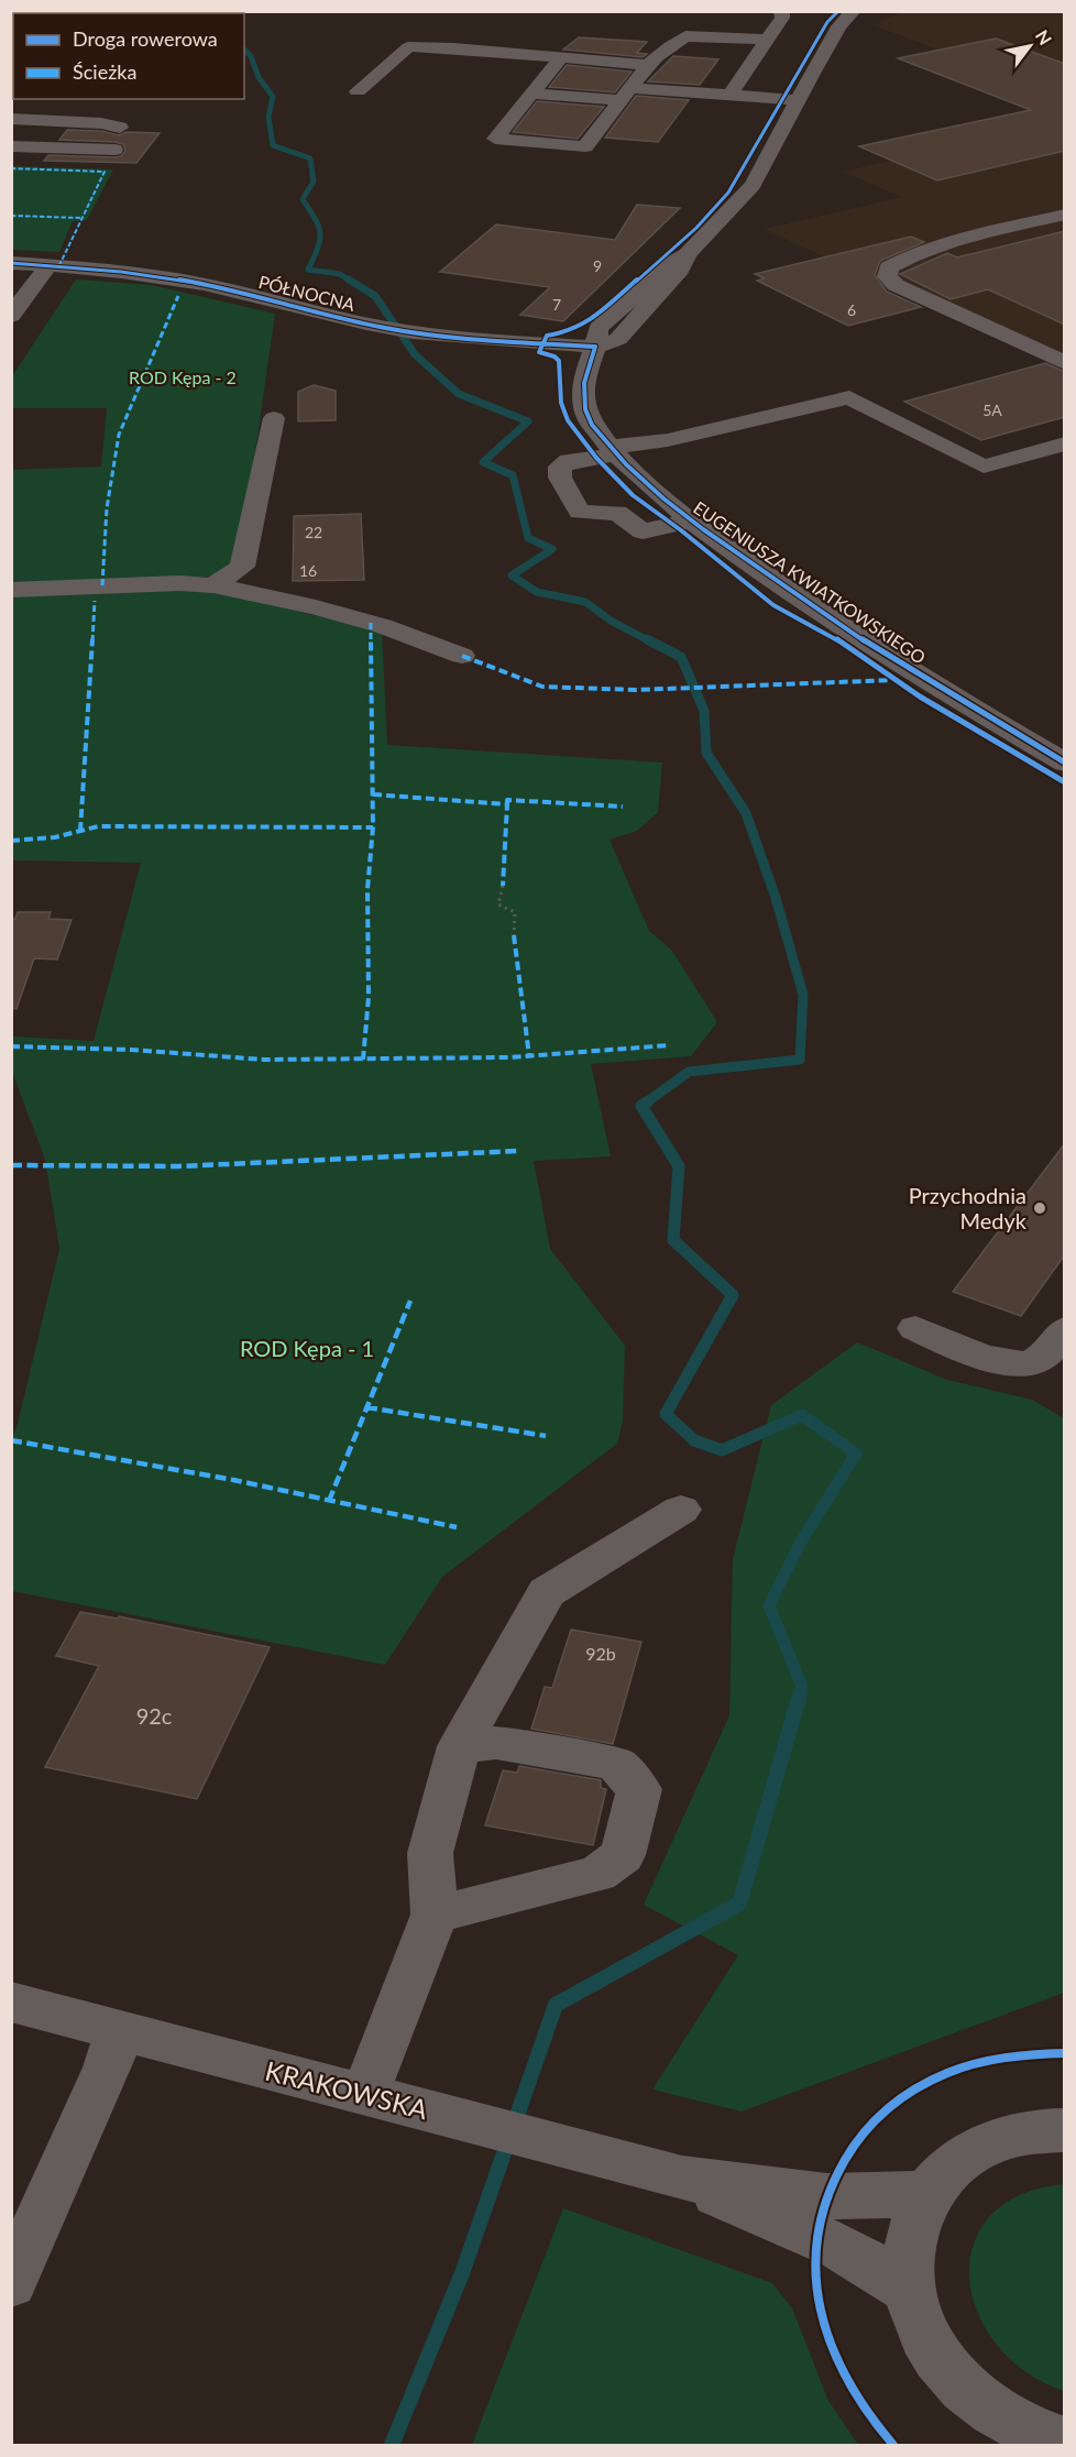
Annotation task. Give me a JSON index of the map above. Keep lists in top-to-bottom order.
{
  "streets": {
    "street": ["PÓŁNOCNA", "EUGENIUSZA KWIATKOWSKIEGO", "KRAKOWSKA"]
  },
  "crossings": [
    ["PÓŁNOCNA", "EUGENIUSZA KWIATKOWSKIEGO"]
  ],
  "parks": ["ROD Kępa - 2", "ROD Kępa - 1"],
  "places": ["Przychodnia Medyk"],
  "house_numbers": [
    "9",
    "7",
    "6",
    "5A",
    "22",
    "16",
    "92b",
    "92c"
  ],
  "legend": ["Droga rowerowa", "Ścieżka"],
  "north": "top right"
}
